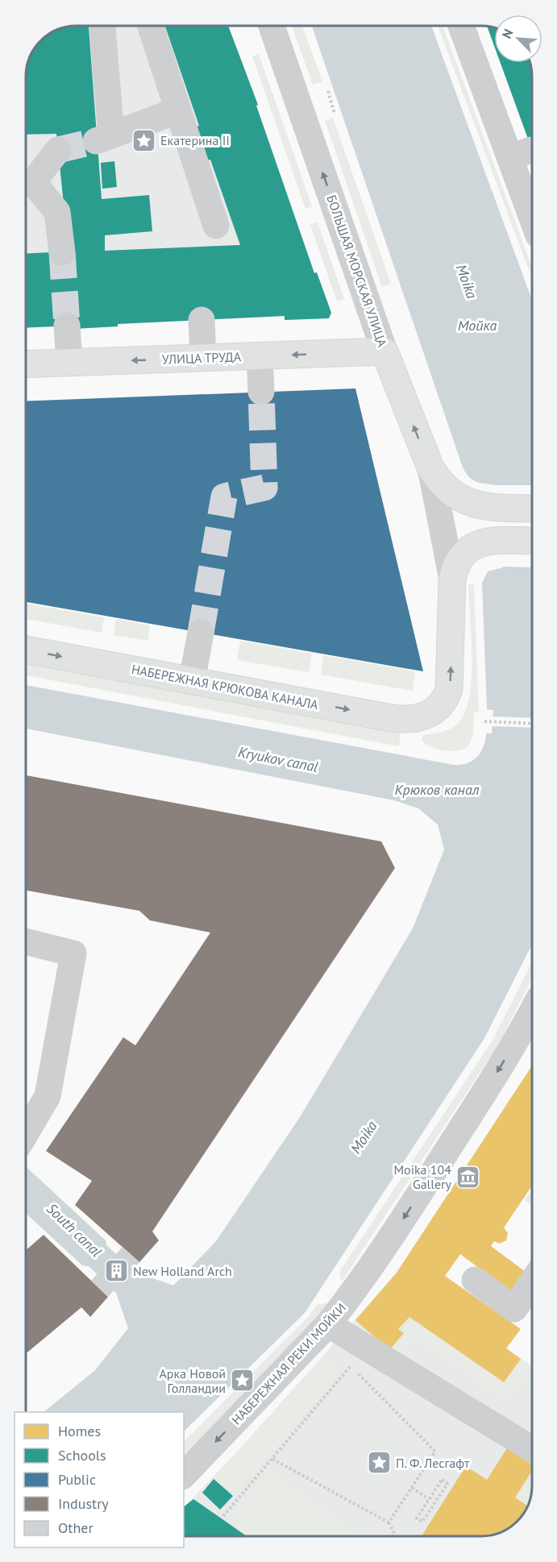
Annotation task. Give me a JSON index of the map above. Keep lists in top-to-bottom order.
{
  "streets": {
    "main road": ["БОЛЬШАЯ МОРСКАЯ УЛИЦА", "УЛИЦА ТРУДА", "НАБЕРЕЖНАЯ КРЮКОВА КАНАЛА"],
    "street": ["НАБЕРЕЖНАЯ РЕКИ МОЙКИ"]
  },
  "crossings": [
    ["БОЛЬШАЯ МОРСКАЯ УЛИЦА", "УЛИЦА ТРУДА"]
  ],
  "one_way": ["УЛИЦА ТРУДА", "НАБЕРЕЖНАЯ РЕКИ МОЙКИ"],
  "water": [
    "Moika",
    "Мойка",
    "Kryukov canal",
    "Крюков канал",
    "South canal"
  ],
  "places": {
    "place": ["Екатерина II", "Арка Новой Голландии", "П. Ф. Лесгафт"],
    "museum": ["Moika 104 Gallery"],
    "building": ["New Holland Arch"]
  },
  "legend": [
    "Homes",
    "Schools",
    "Public",
    "Industry",
    "Other"
  ],
  "north": "top left"
}
